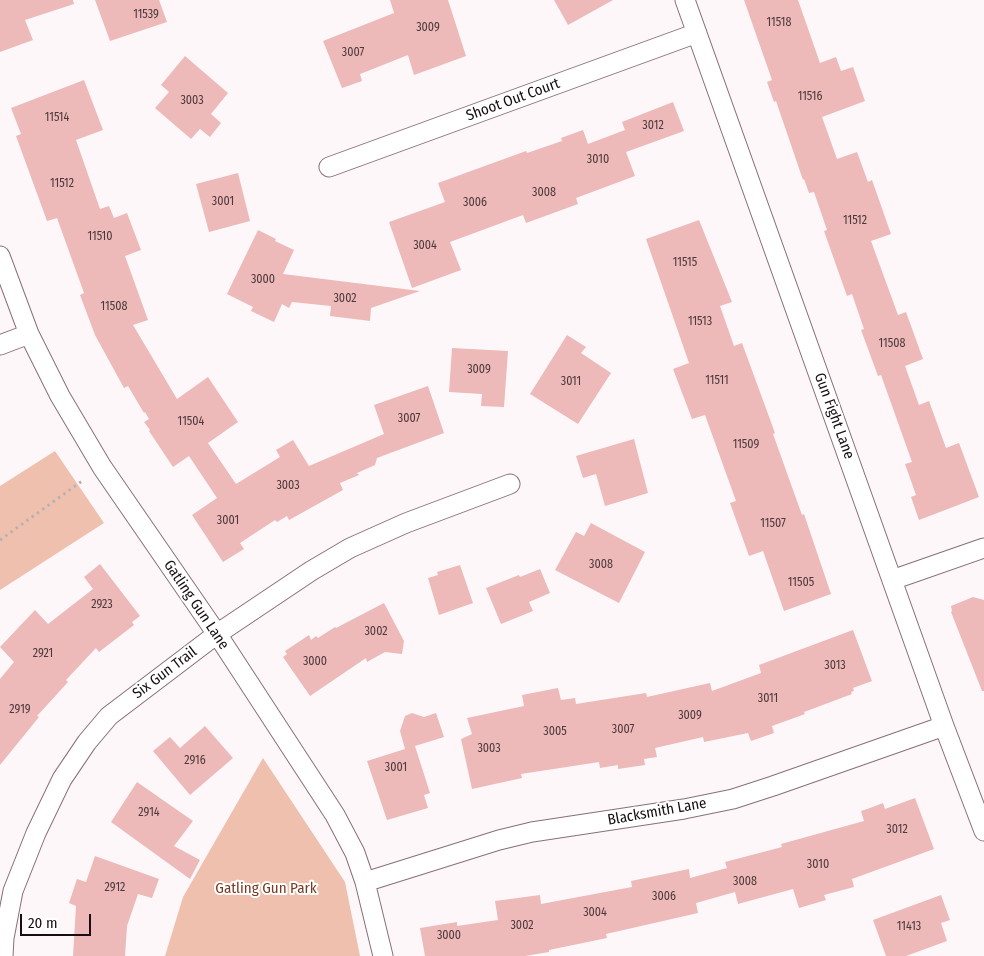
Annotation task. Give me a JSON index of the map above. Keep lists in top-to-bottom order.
{
  "streets": {
    "street": [
      "Shoot Out Court",
      "Gun Fight Lane",
      "Gatling Gun Lane",
      "Six Gun Trail",
      "Blacksmith Lane"
    ]
  },
  "crossings": [
    ["Shoot Out Court", "Gun Fight Lane"],
    ["Gun Fight Lane", "Blacksmith Lane"],
    ["Gatling Gun Lane", "Six Gun Trail"],
    ["Gatling Gun Lane", "Blacksmith Lane"]
  ],
  "parks": ["Gatling Gun Park"],
  "house_numbers": [
    "11539",
    "11518",
    "3009",
    "3007",
    "11516",
    "3003",
    "11514",
    "3012",
    "3010",
    "11512",
    "3008",
    "3001",
    "3006",
    "11512",
    "11510",
    "3004",
    "11515",
    "3000",
    "3002",
    "11508",
    "11513",
    "11508",
    "3009",
    "11511",
    "3011",
    "3007",
    "11504",
    "11509",
    "3003",
    "3001",
    "11507",
    "3008",
    "11505",
    "2923",
    "3002",
    "2921",
    "3000",
    "3013",
    "3011",
    "2919",
    "3009",
    "3007",
    "3005",
    "3003",
    "2916",
    "3001",
    "2914",
    "3012",
    "3010",
    "3008",
    "2912",
    "3006",
    "3004",
    "3002",
    "11413",
    "3000"
  ],
  "scale_bar": "20 m"
}
